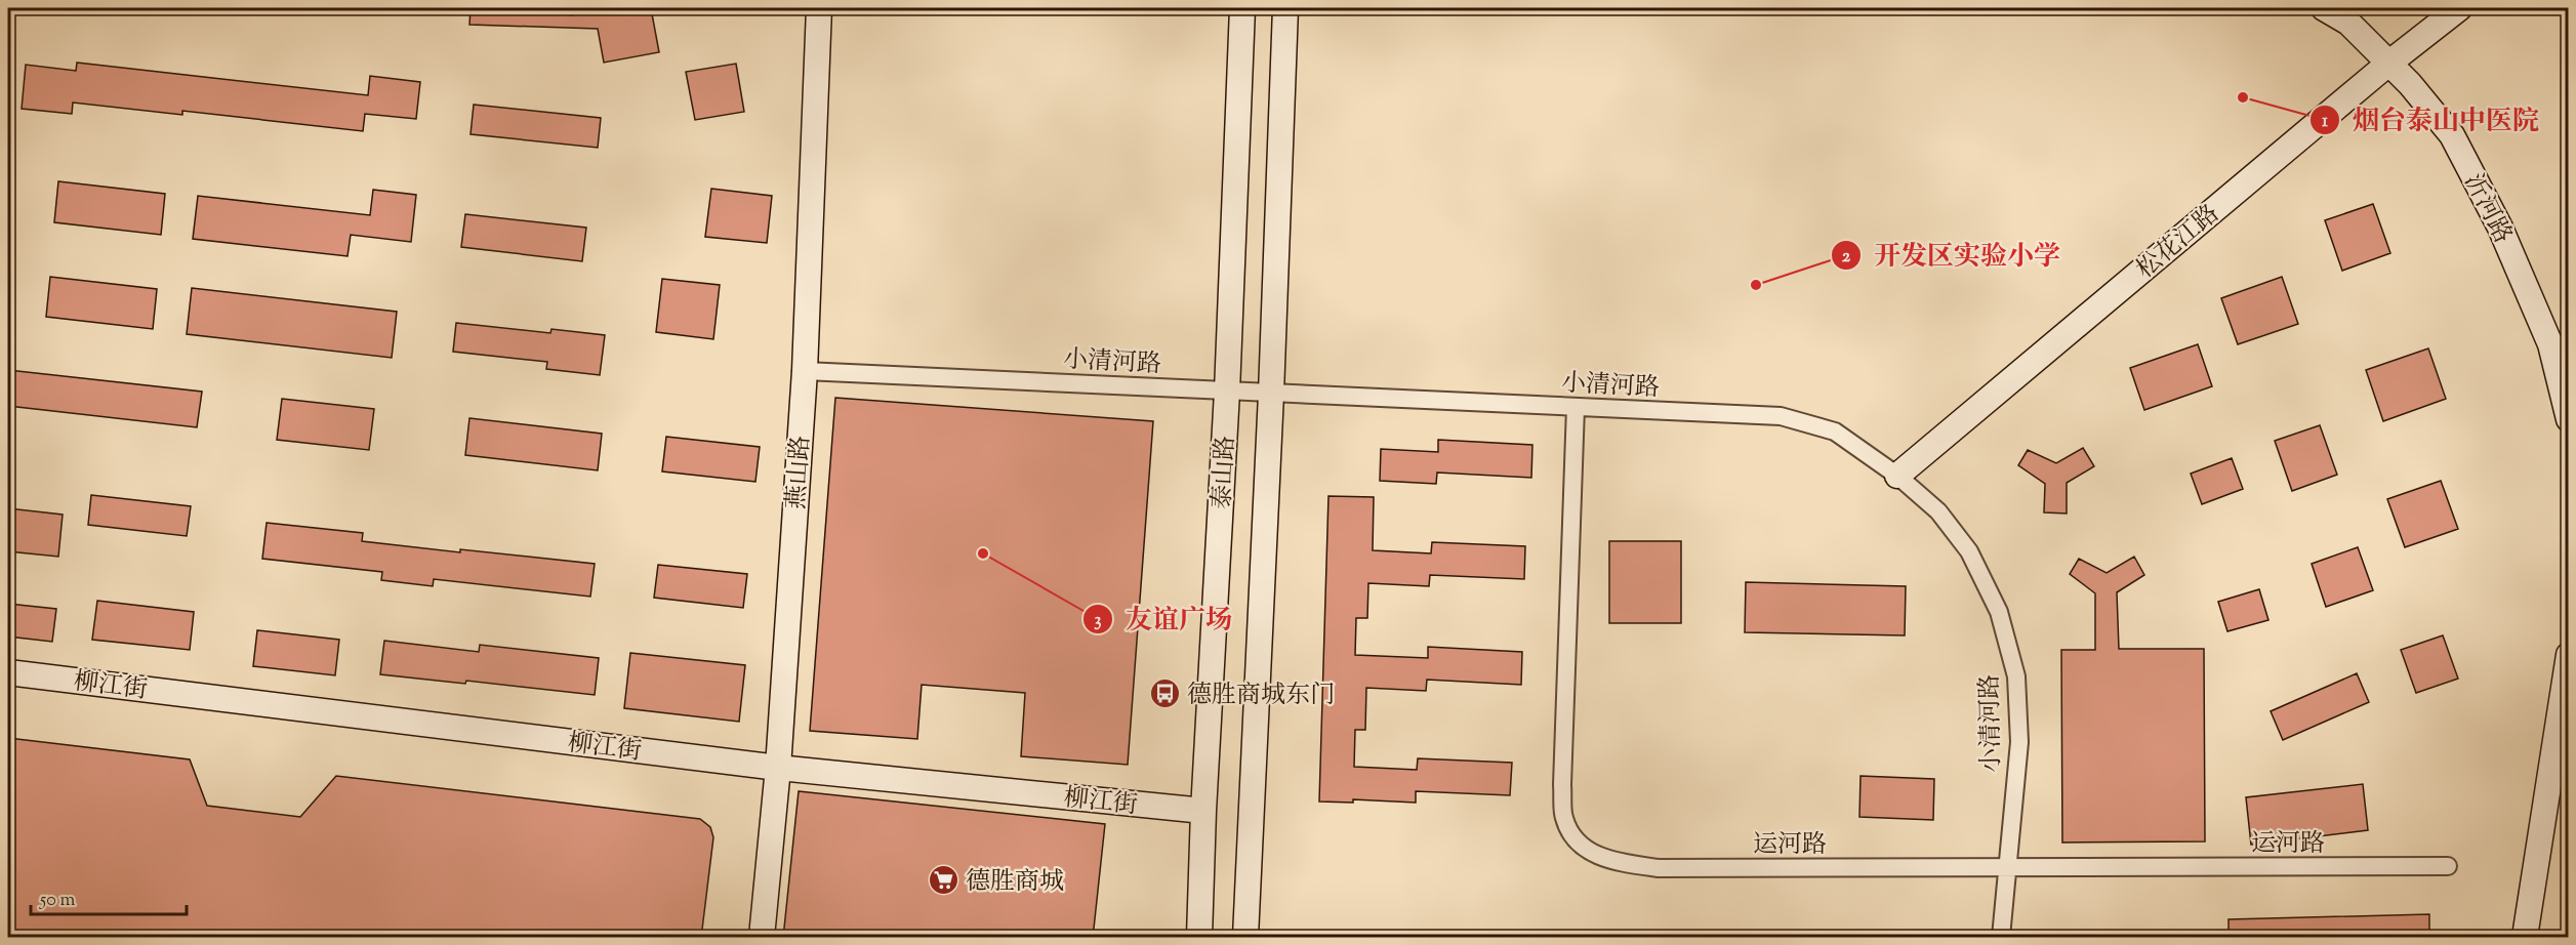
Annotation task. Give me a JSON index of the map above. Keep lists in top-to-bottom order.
{
  "streets": {
    "street": [
      "沂河路",
      "松花江路",
      "小清河路",
      "燕山路",
      "泰山路",
      "柳江街",
      "运河路"
    ]
  },
  "crossings": [
    ["沂河路", "松花江路"],
    ["松花江路", "小清河路"],
    ["小清河路", "燕山路"],
    ["小清河路", "泰山路"],
    ["小清河路", "运河路"],
    ["燕山路", "柳江街"],
    ["泰山路", "柳江街"]
  ],
  "places": {
    "other": ["烟台泰山中医院", "开发区实验小学", "友谊广场"],
    "bus stop": ["德胜商城东门"],
    "supermarket": ["德胜商城"]
  },
  "scale_bar": "50 m"
}
